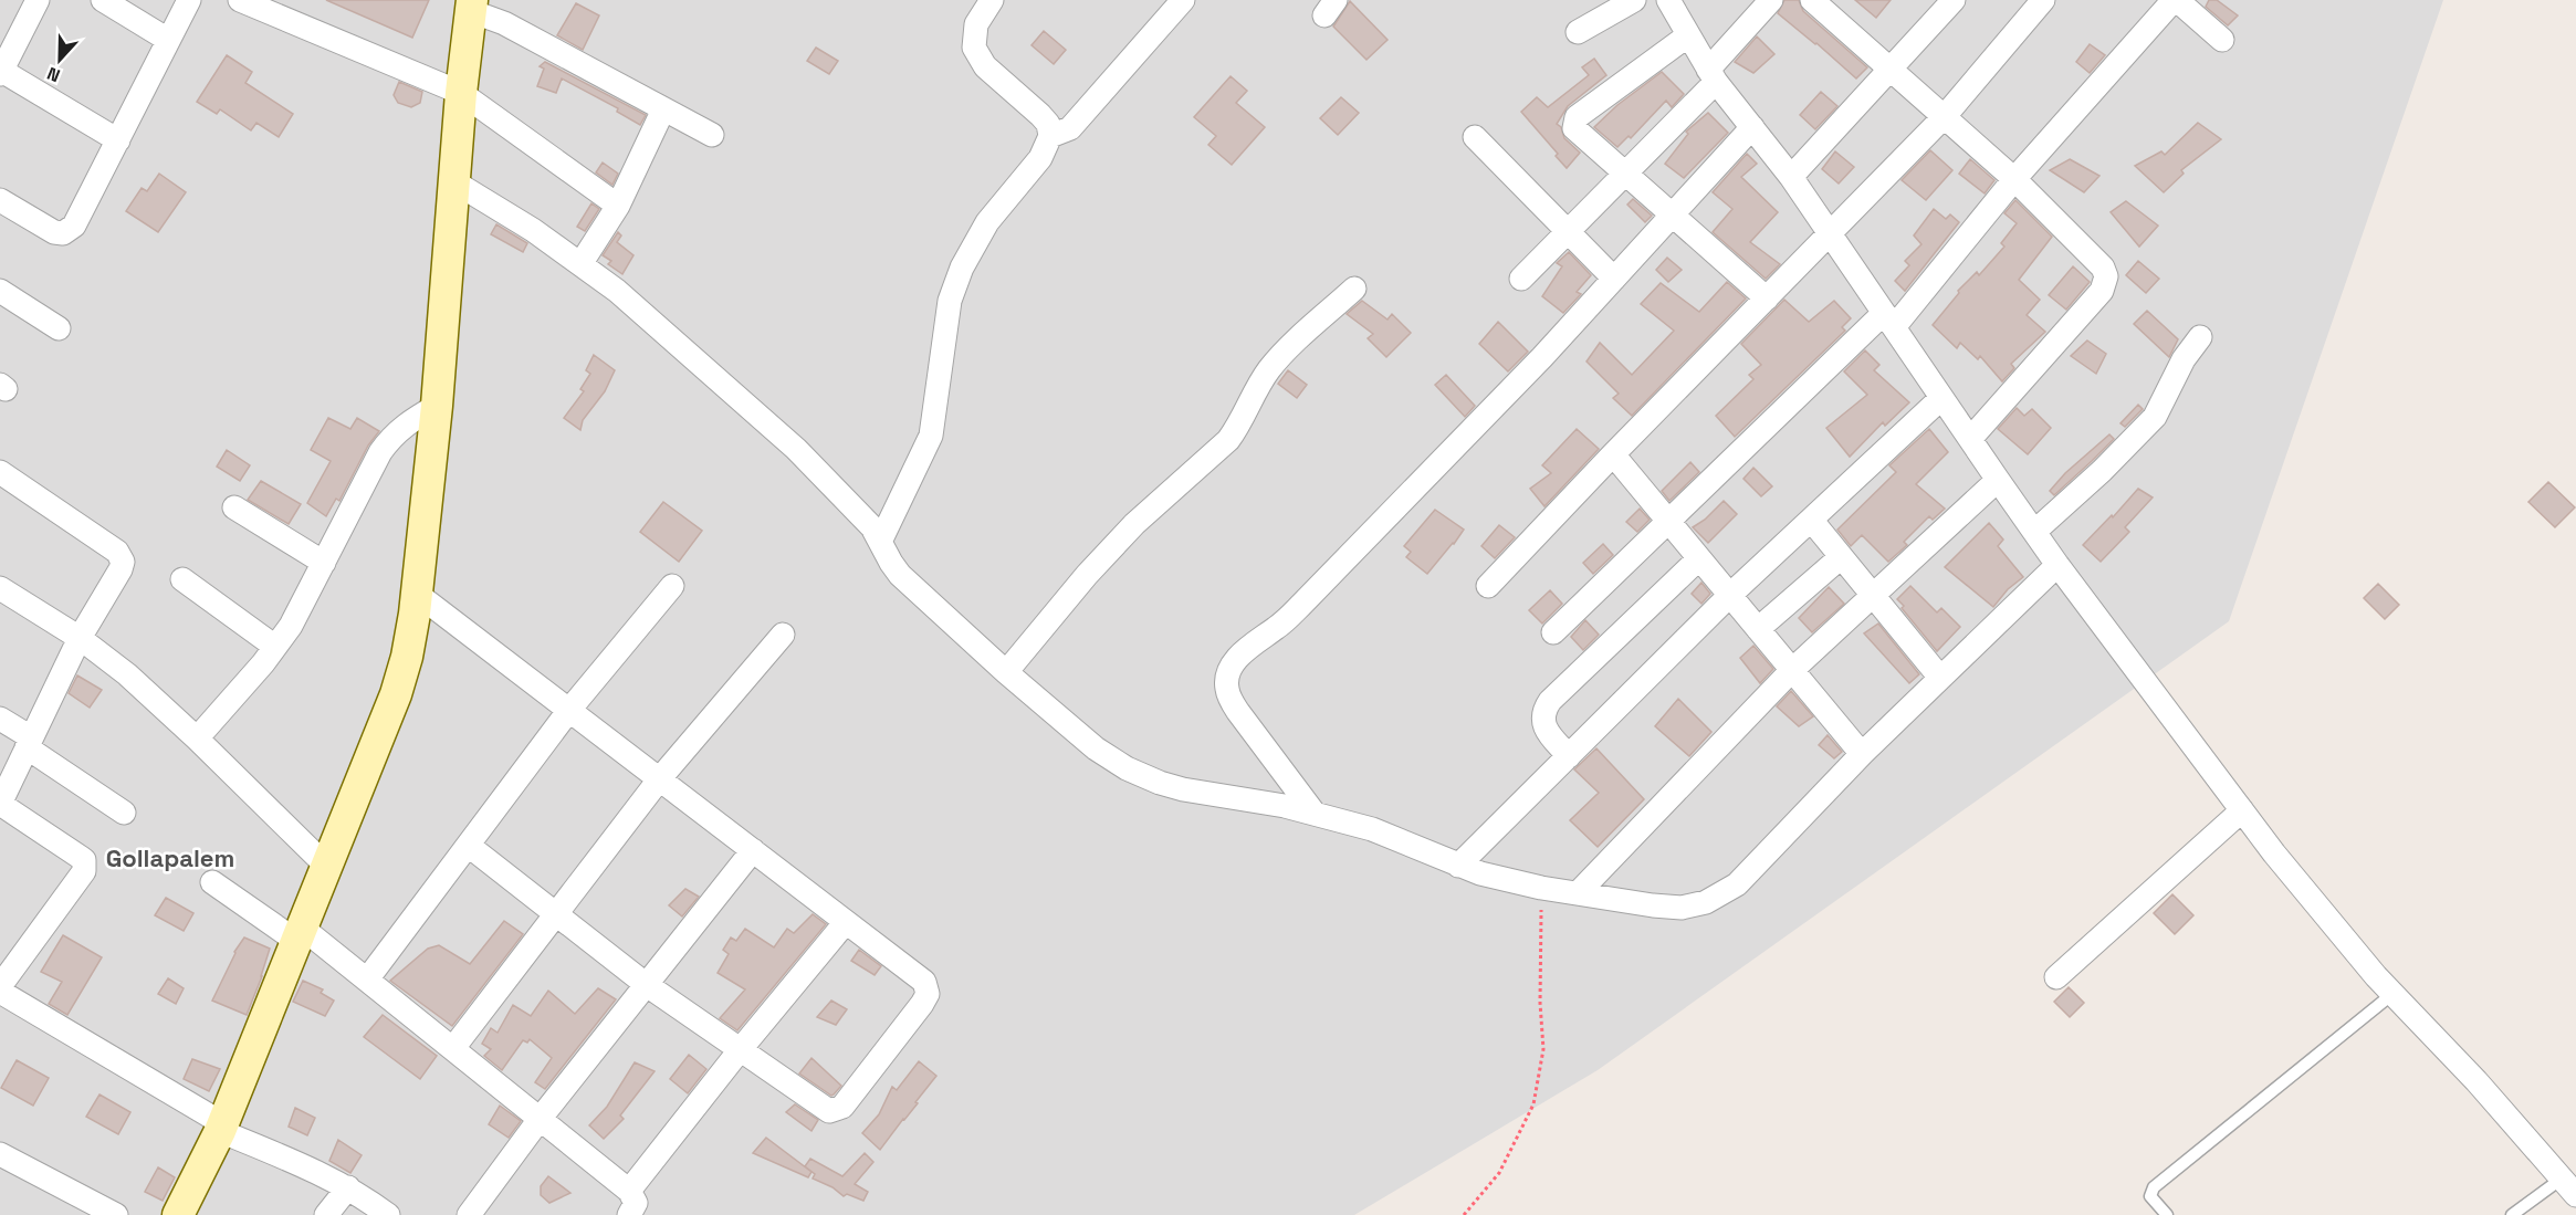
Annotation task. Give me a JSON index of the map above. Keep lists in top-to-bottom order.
{
  "districts": ["Gollapalem"],
  "north": "bottom"
}
